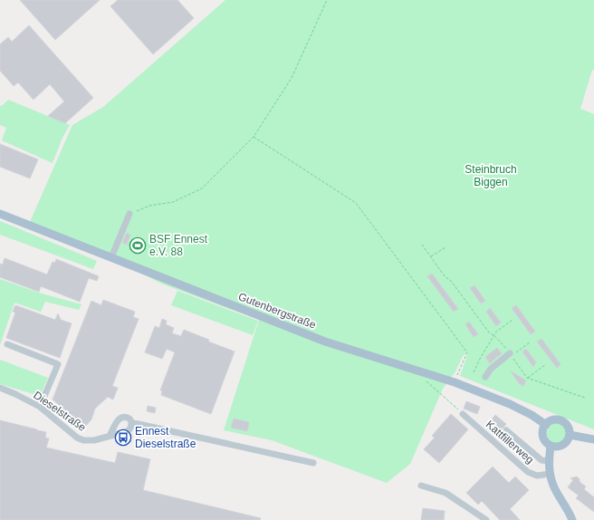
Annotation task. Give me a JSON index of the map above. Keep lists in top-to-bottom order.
{
  "streets": {
    "main road": ["Gutenbergstraße"],
    "street": ["Dieselstraße", "Kattfillerweg"]
  },
  "parks": ["Steinbruch Biggen"],
  "places": {
    "sports": ["BSF Ennest e.V. 88"],
    "bus stop": ["Ennest Dieselstraße"]
  }
}
